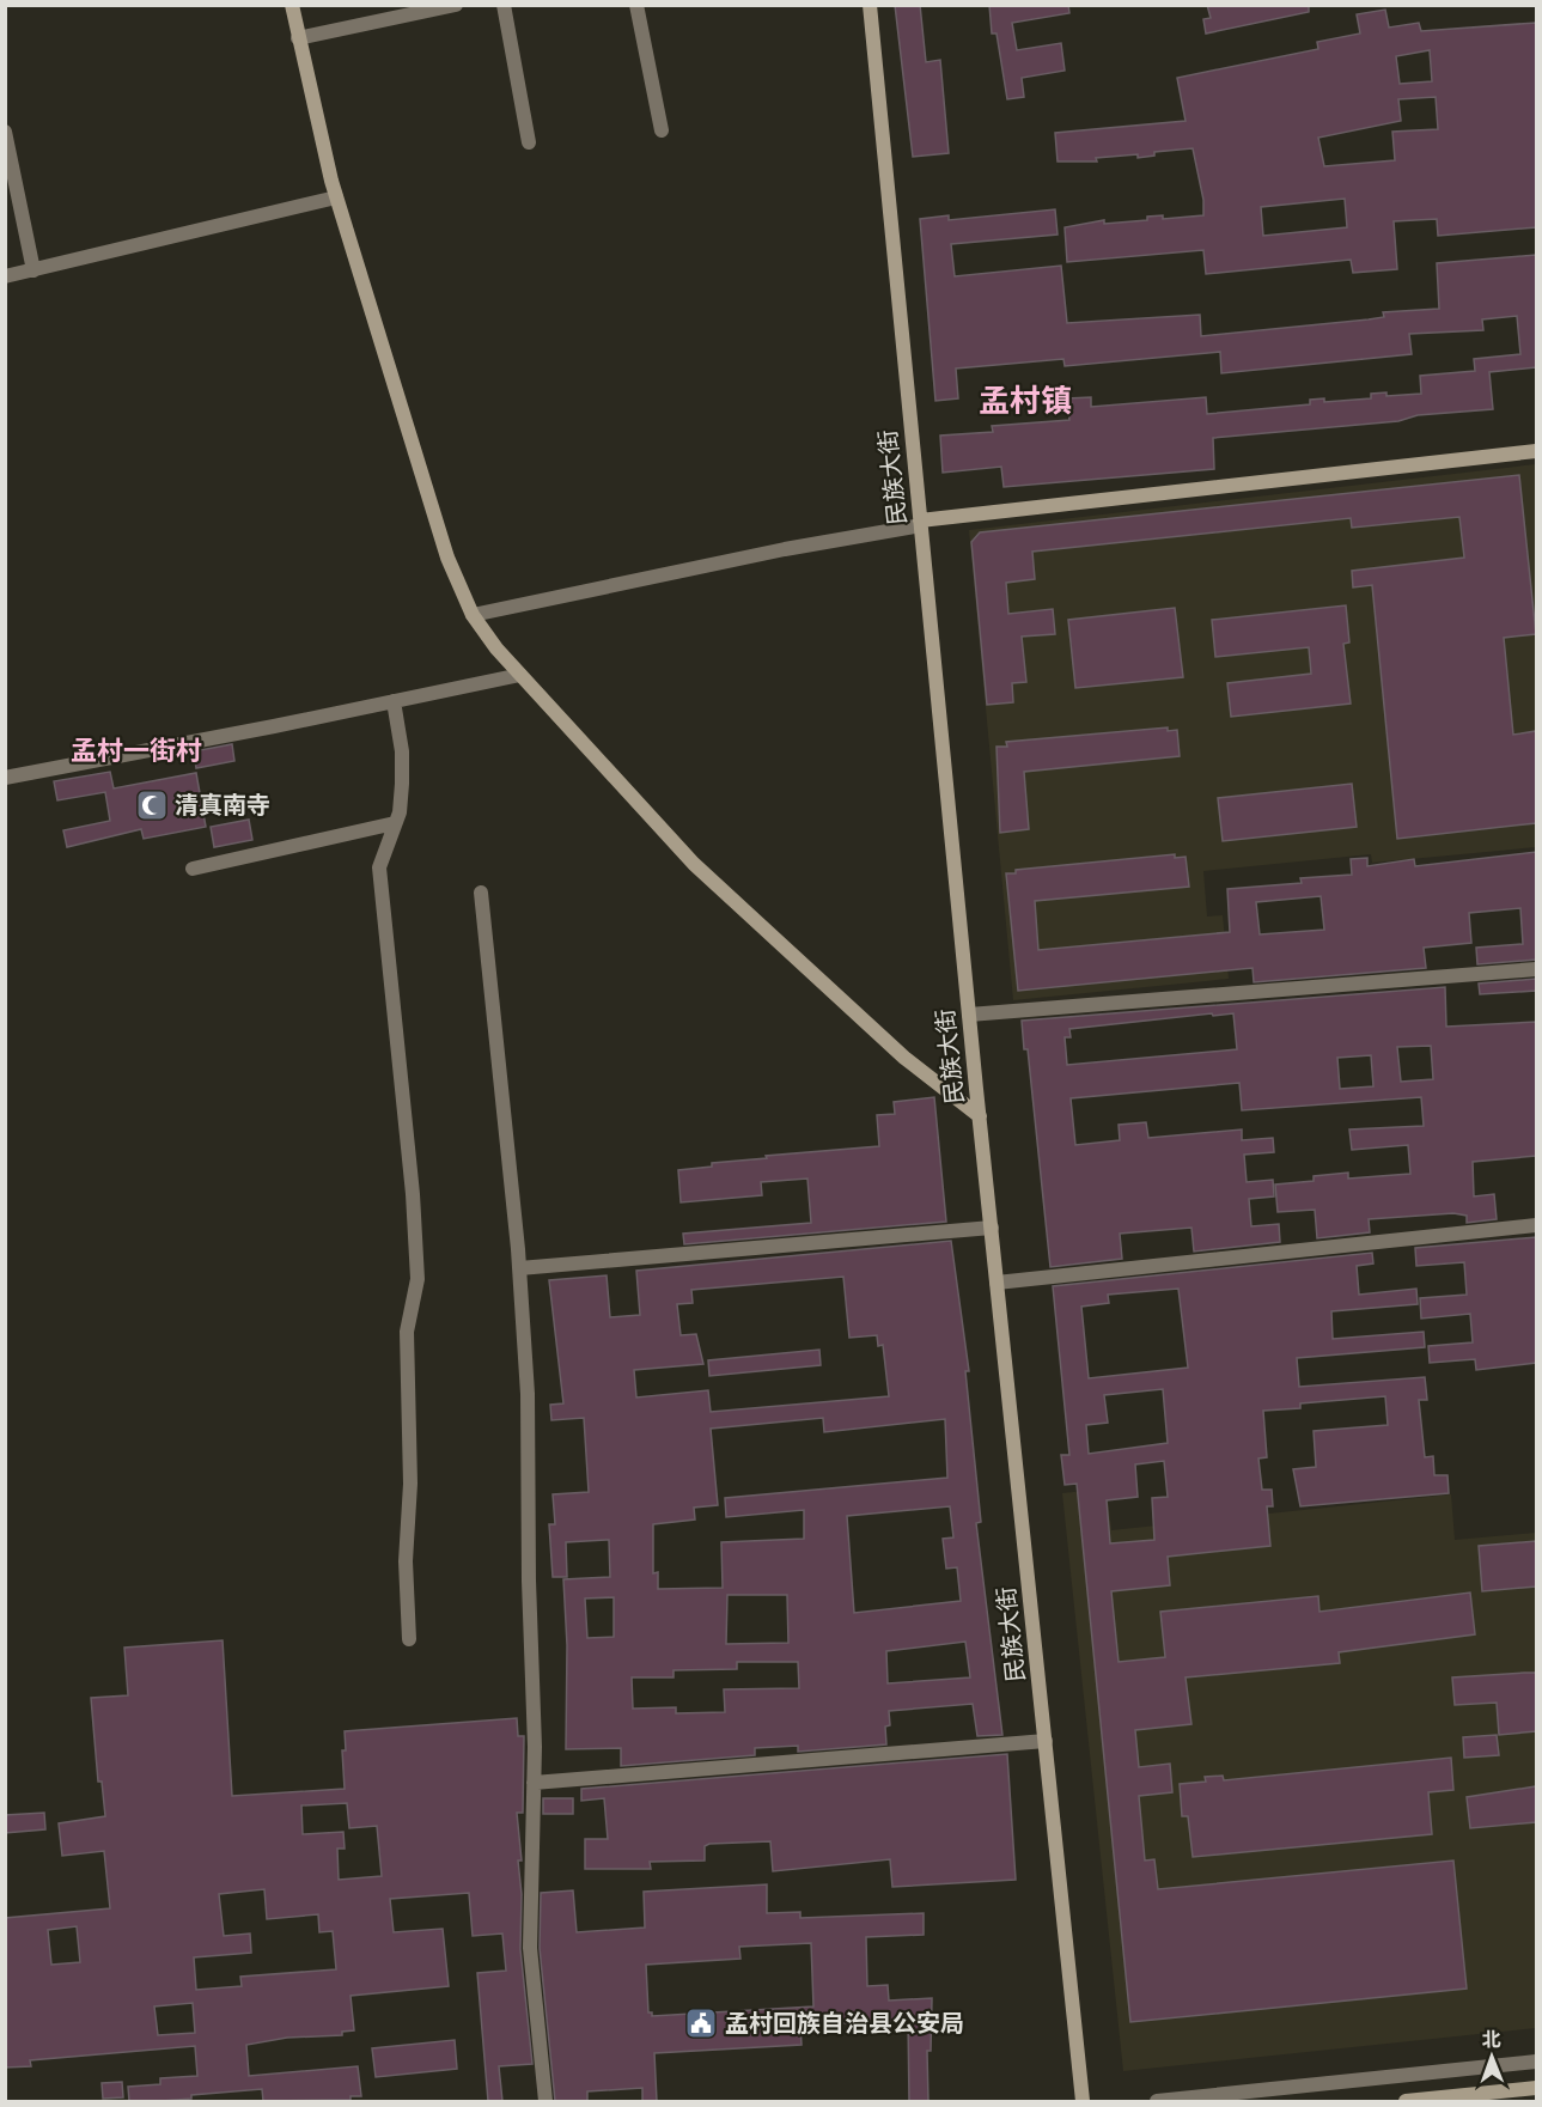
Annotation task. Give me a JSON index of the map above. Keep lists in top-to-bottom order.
{
  "streets": {
    "main road": ["民族大街"]
  },
  "districts": ["孟村镇", "孟村一街村"],
  "places": {
    "mosque": ["清真南寺"],
    "public building": ["孟村回族自治县公安局"]
  },
  "north": "top"
}
